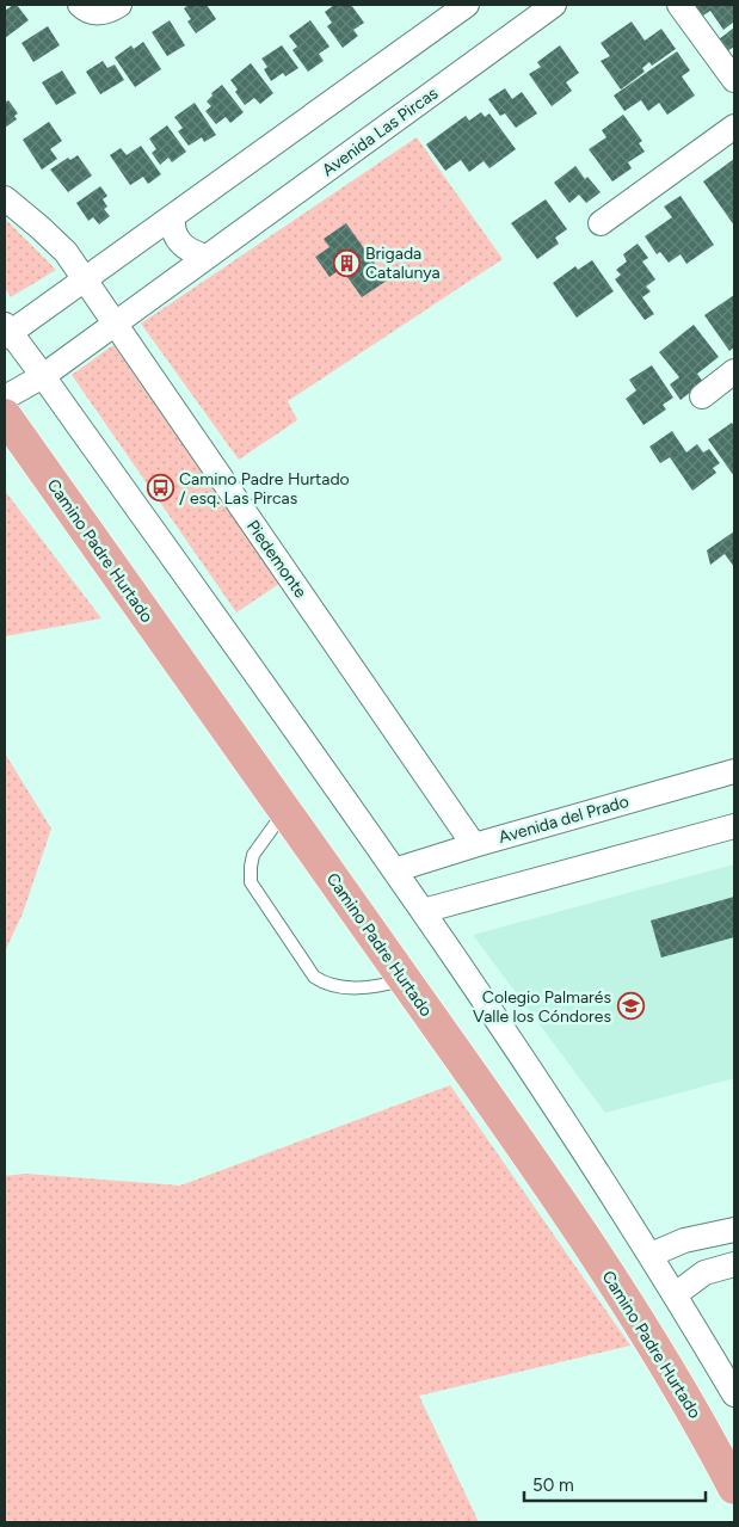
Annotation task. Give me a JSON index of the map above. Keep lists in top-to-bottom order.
{
  "streets": {
    "main road": ["Camino Padre Hurtado"],
    "street": ["Avenida Las Pircas", "Piedemonte", "Avenida del Prado"]
  },
  "crossings": [
    ["Avenida Las Pircas", "Piedemonte"],
    ["Piedemonte", "Avenida del Prado"]
  ],
  "places": {
    "building": ["Brigada Catalunya"],
    "bus stop": ["Camino Padre Hurtado / esq. Las Pircas"],
    "school or university": ["Colegio Palmarés Valle los Cóndores"]
  },
  "scale_bar": "50 m"
}
